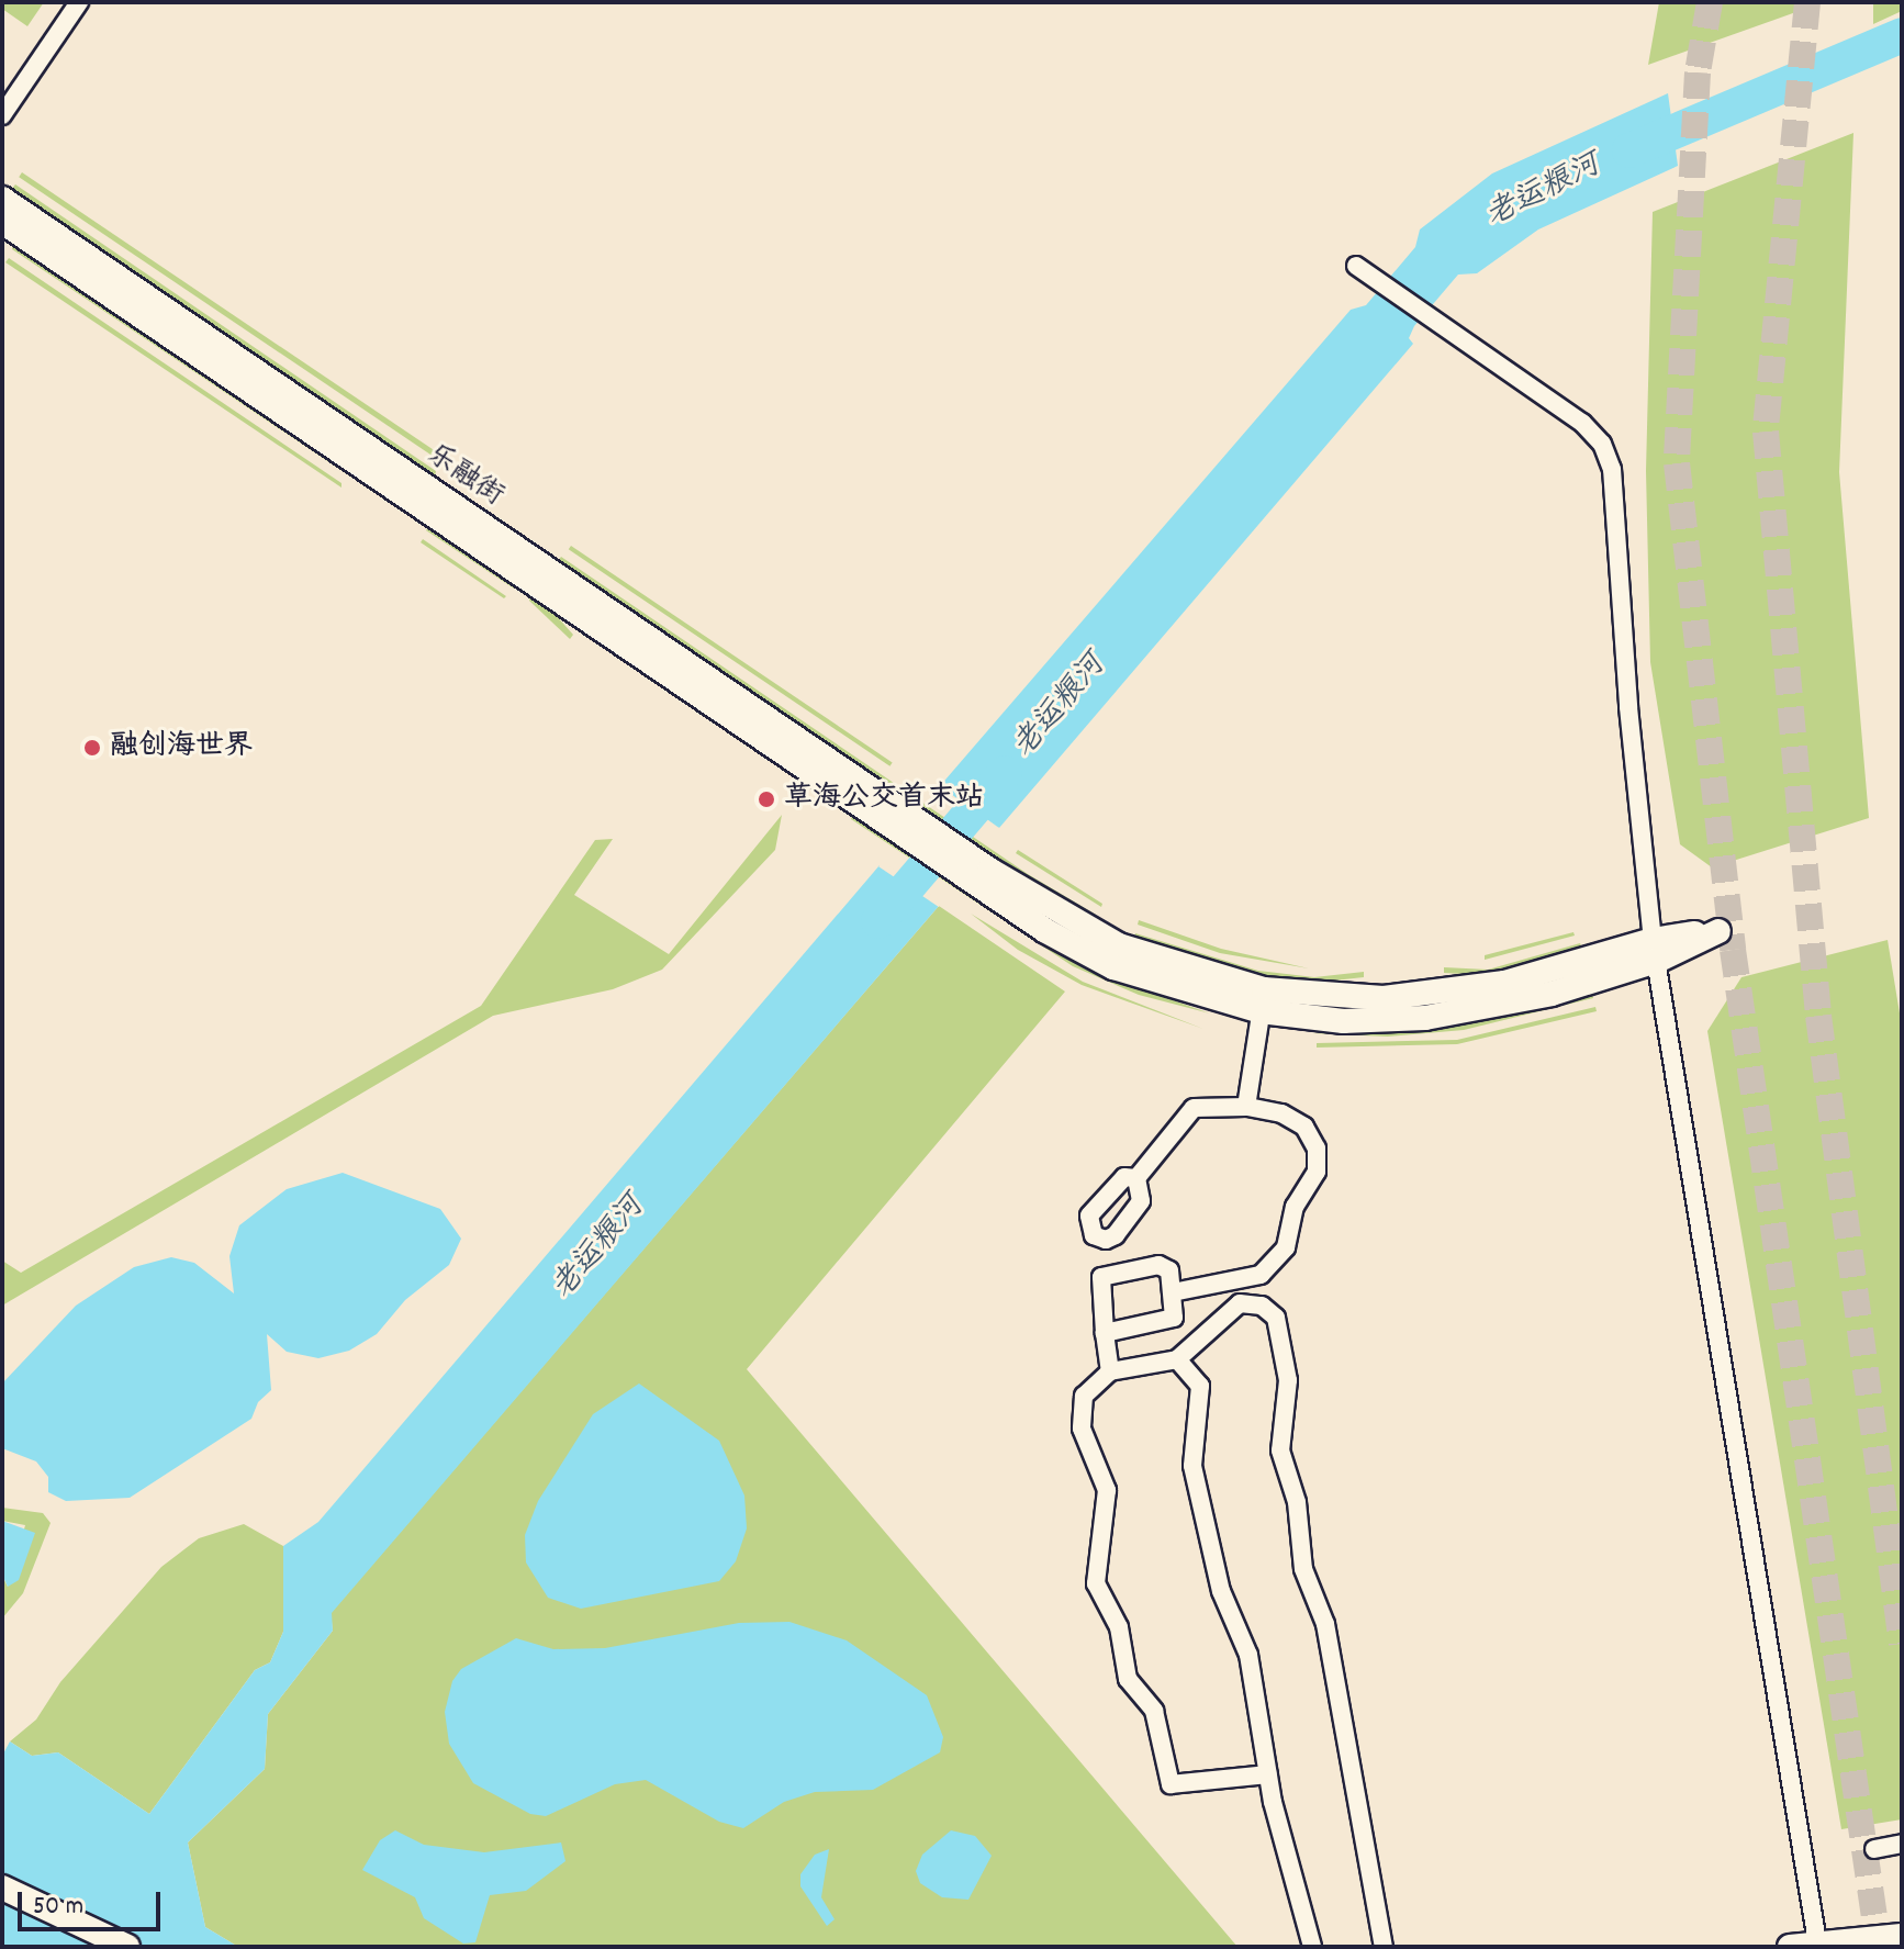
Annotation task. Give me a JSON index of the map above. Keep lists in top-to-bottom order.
{
  "streets": {
    "street": ["乐融街"]
  },
  "water": ["老运粮河"],
  "places": ["融创海世界", "草海公交首末站"],
  "scale_bar": "50 m"
}
